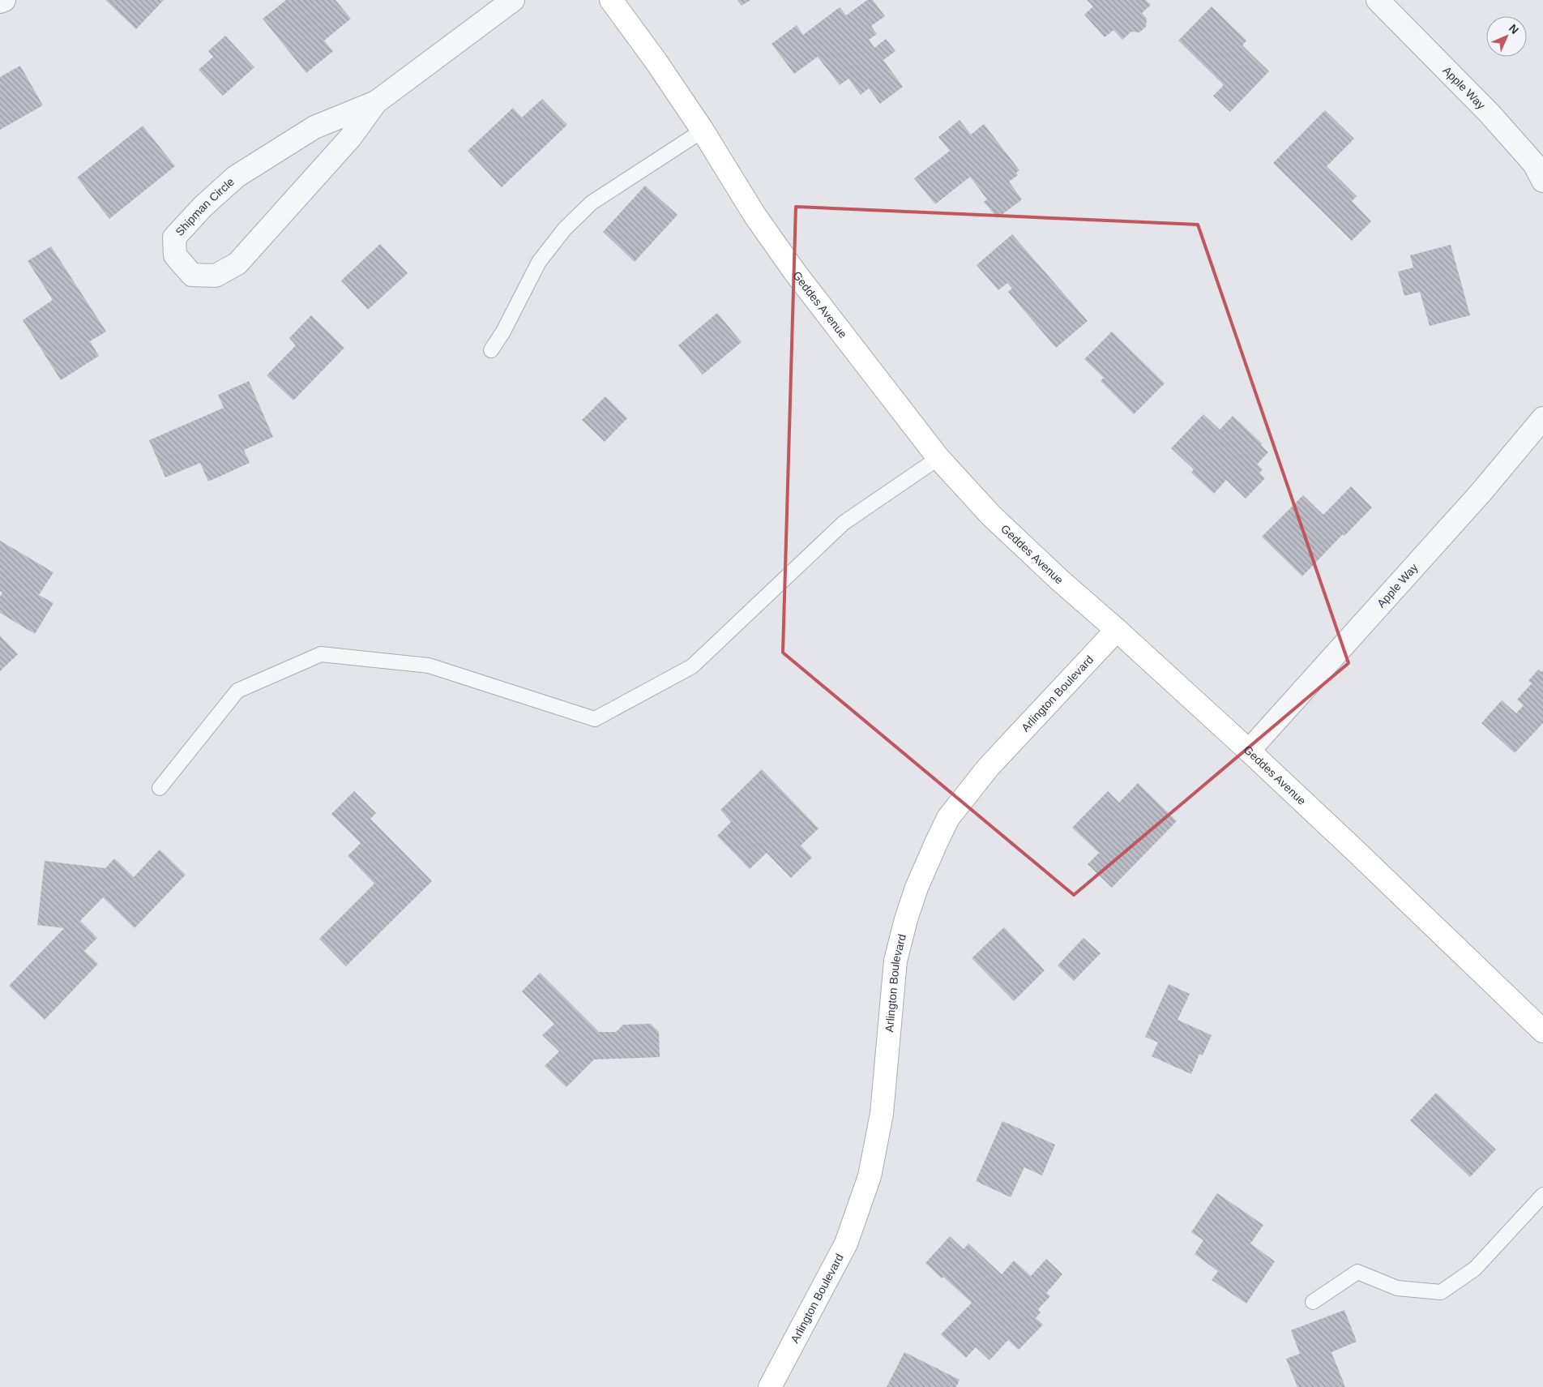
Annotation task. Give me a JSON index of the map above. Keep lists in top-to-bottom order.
{
  "streets": {
    "main road": ["Geddes Avenue", "Arlington Boulevard"],
    "street": ["Apple Way", "Shipman Circle"]
  },
  "crossings": [
    ["Apple Way", "Geddes Avenue"],
    ["Geddes Avenue", "Arlington Boulevard"]
  ],
  "north": "top right"
}
